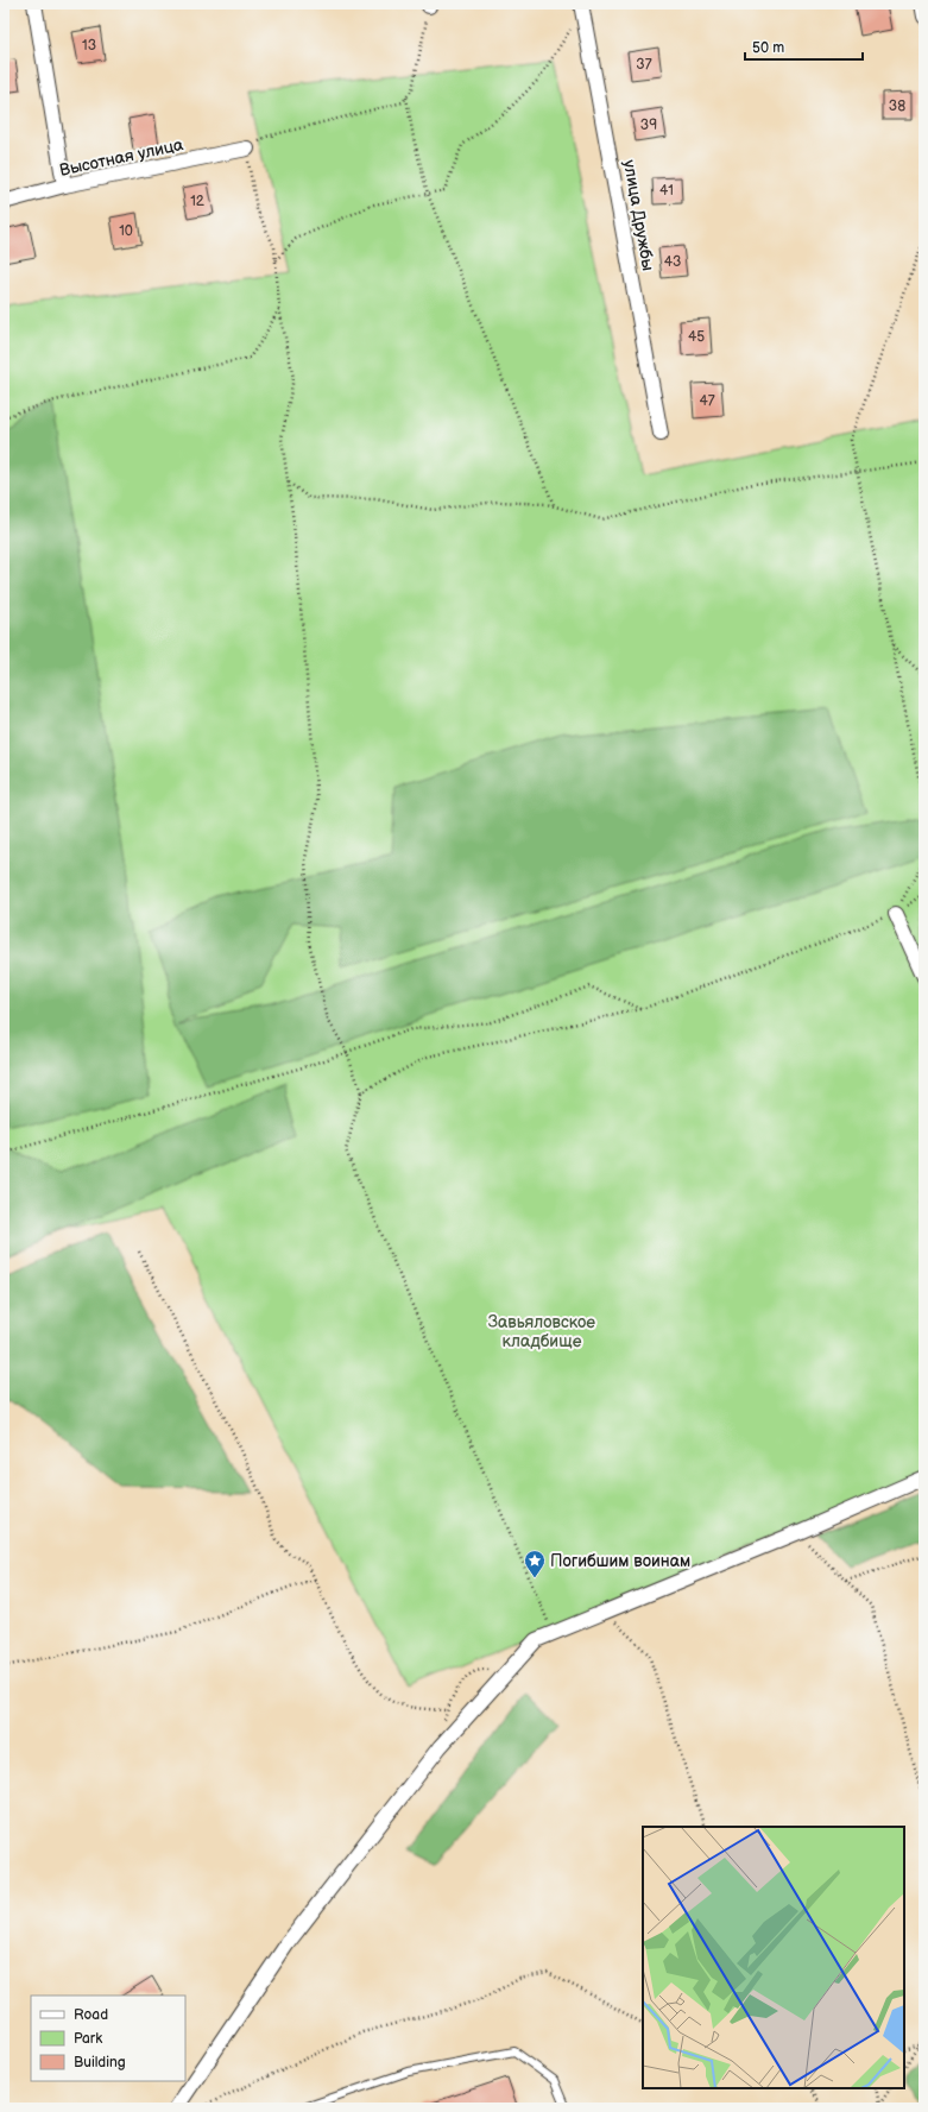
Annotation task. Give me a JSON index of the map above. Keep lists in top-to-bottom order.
{
  "streets": {
    "street": ["Высотная улица", "улица Дружбы"]
  },
  "parks": ["Завьяловское кладбище"],
  "places": {
    "place": ["Погибшим воинам"]
  },
  "house_numbers": [
    "13",
    "37",
    "38",
    "39",
    "41",
    "12",
    "10",
    "43",
    "45",
    "47"
  ],
  "legend": ["Road", "Park", "Building"],
  "scale_bar": "50 m"
}
